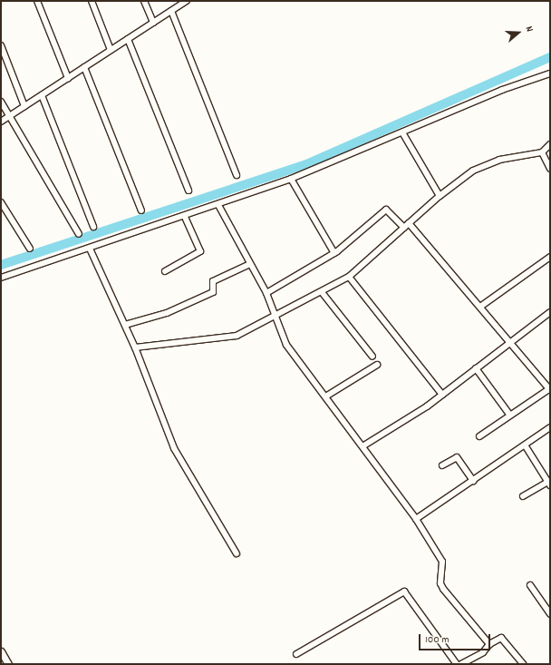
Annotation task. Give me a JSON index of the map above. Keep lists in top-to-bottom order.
{
  "scale_bar": "100 m",
  "north": "right"
}
